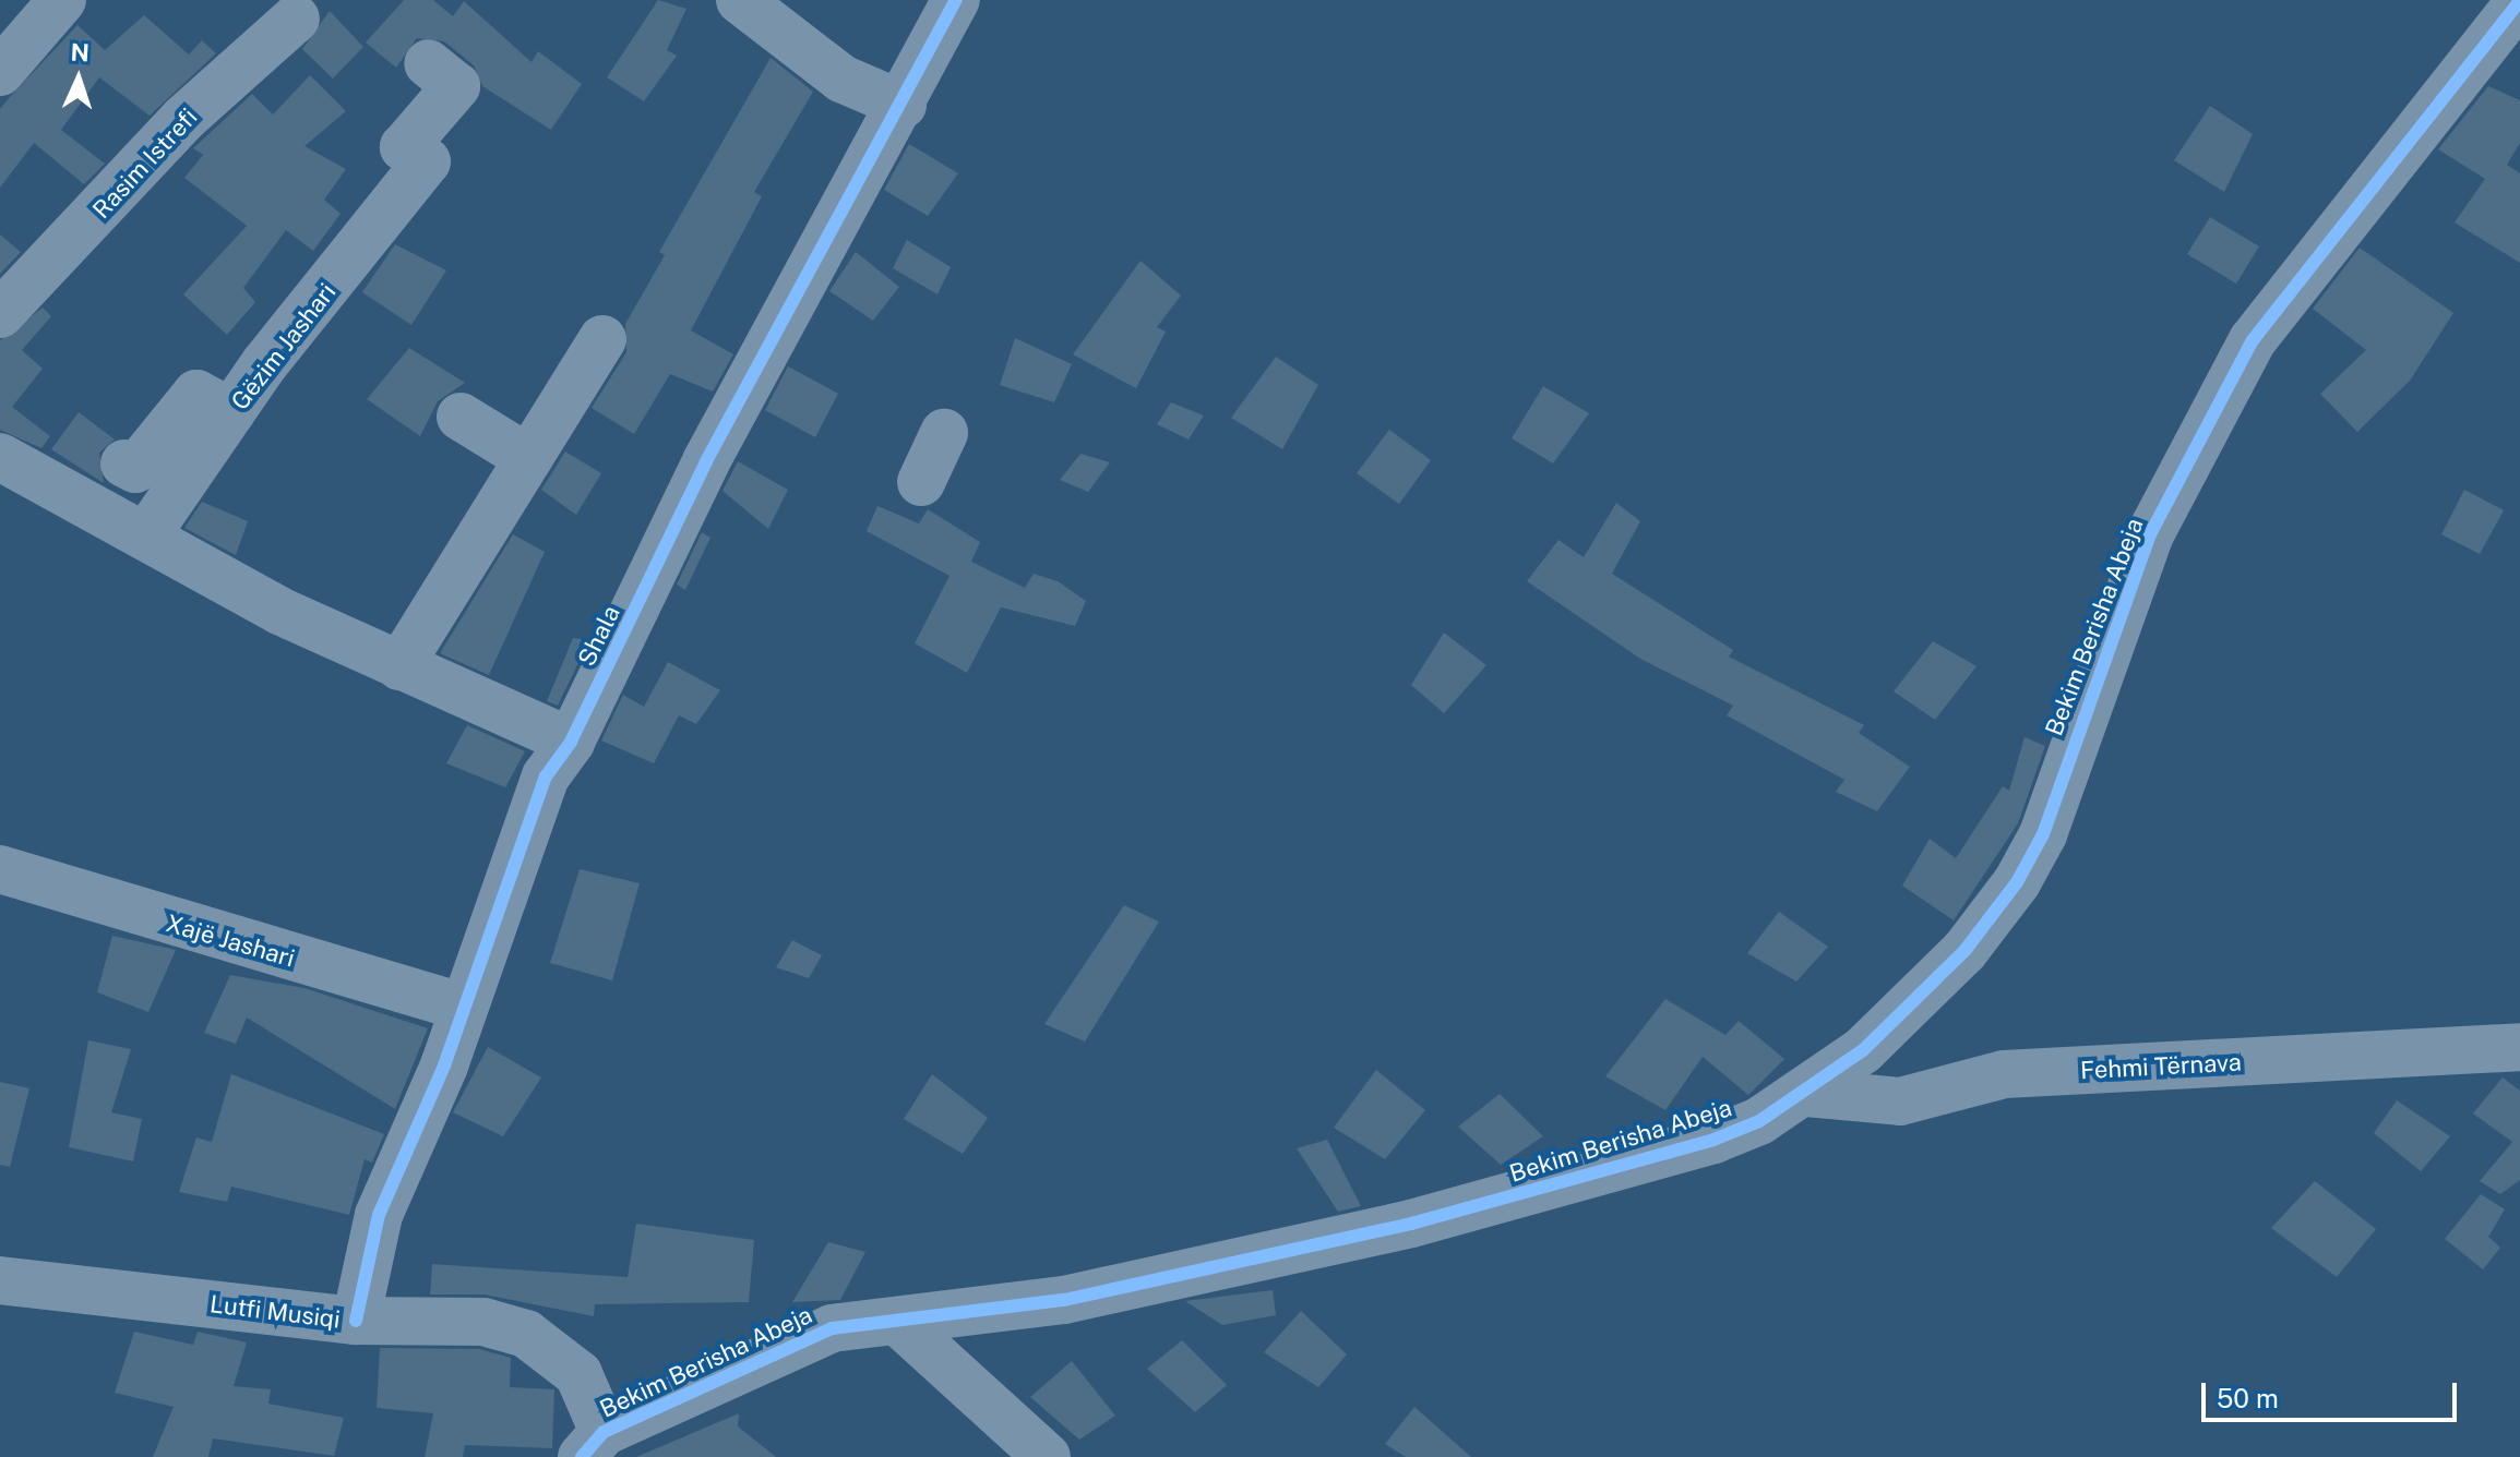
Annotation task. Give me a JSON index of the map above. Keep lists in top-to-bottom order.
{
  "streets": {
    "street": [
      "Rasim Istrefi",
      "Gëzim Jashari",
      "Bekim Berisha Abeja",
      "Shala",
      "Xajë Jashari",
      "Fehmi Tërnava",
      "Lutfi Musiqi"
    ]
  },
  "crossings": [
    ["Bekim Berisha Abeja", "Fehmi Tërnava"],
    ["Bekim Berisha Abeja", "Lutfi Musiqi"],
    ["Shala", "Xajë Jashari"],
    ["Shala", "Lutfi Musiqi"]
  ],
  "scale_bar": "50 m",
  "north": "top"
}
